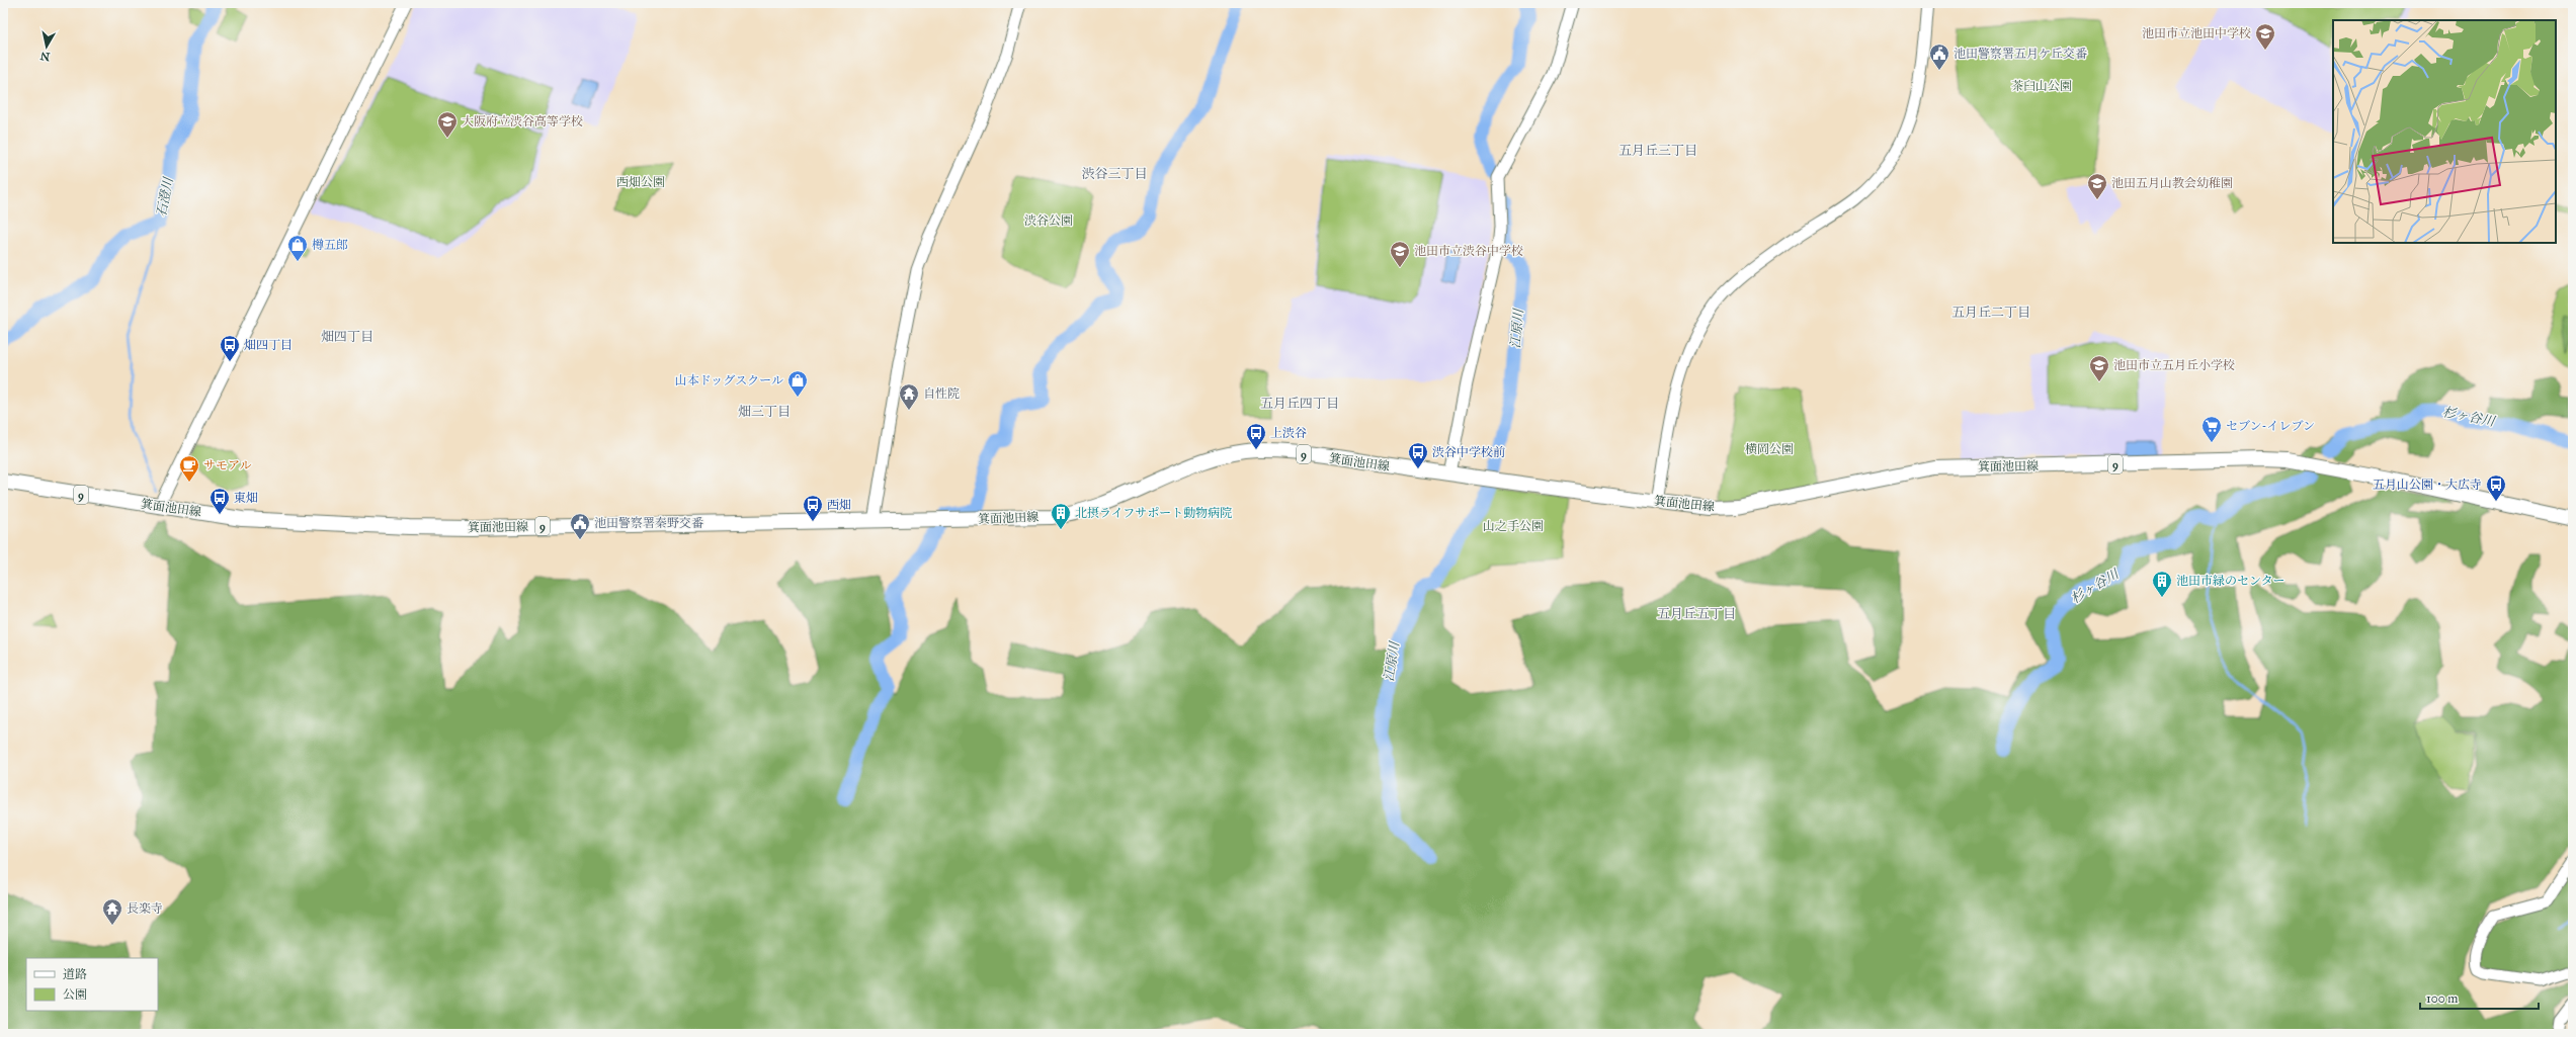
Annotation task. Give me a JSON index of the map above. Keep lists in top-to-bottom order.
{
  "streets": {
    "main road": ["9", "箕面池田線"]
  },
  "districts": [
    "五月丘三丁目",
    "渋谷三丁目",
    "五月丘二丁目",
    "畑四丁目",
    "五月丘四丁目",
    "畑三丁目",
    "五月丘五丁目"
  ],
  "water": ["石澄川", "江原川", "杉ヶ谷川"],
  "parks": [
    "茶臼山公園",
    "西畑公園",
    "渋谷公園",
    "横岡公園",
    "山之手公園"
  ],
  "places": {
    "school or university": [
      "池田市立池田中学校",
      "大阪府立渋谷高等学校",
      "池田五月山教会幼稚園",
      "池田市立渋谷中学校",
      "池田市立五月丘小学校"
    ],
    "public building": ["池田警察署五月ケ丘交番", "池田警察署秦野交番"],
    "shop": ["樽五郎", "山本ドッグスクール"],
    "bus stop": [
      "畑四丁目",
      "上渋谷",
      "渋谷中学校前",
      "五月山公園・大広寺",
      "東畑",
      "西畑"
    ],
    "temple": ["自性院", "長楽寺"],
    "supermarket": ["セブン-イレブン"],
    "cafe": ["サモアル"],
    "building": ["北摂ライフサポート動物病院", "池田市緑のセンター"]
  },
  "legend": ["道路", "公園"],
  "scale_bar": "100 m",
  "north": "bottom"
}
